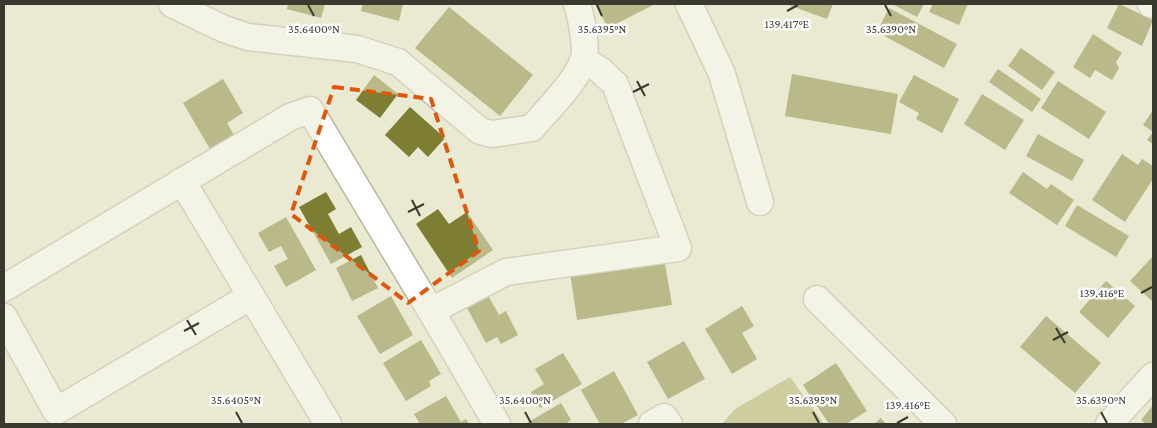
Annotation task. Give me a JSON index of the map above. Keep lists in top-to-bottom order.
{
  "coordinates": [
    "139.417°E",
    "35.6400°N",
    "35.6395°N",
    "35.6390°N",
    "139.416°E",
    "35.6405°N"
  ]
}
